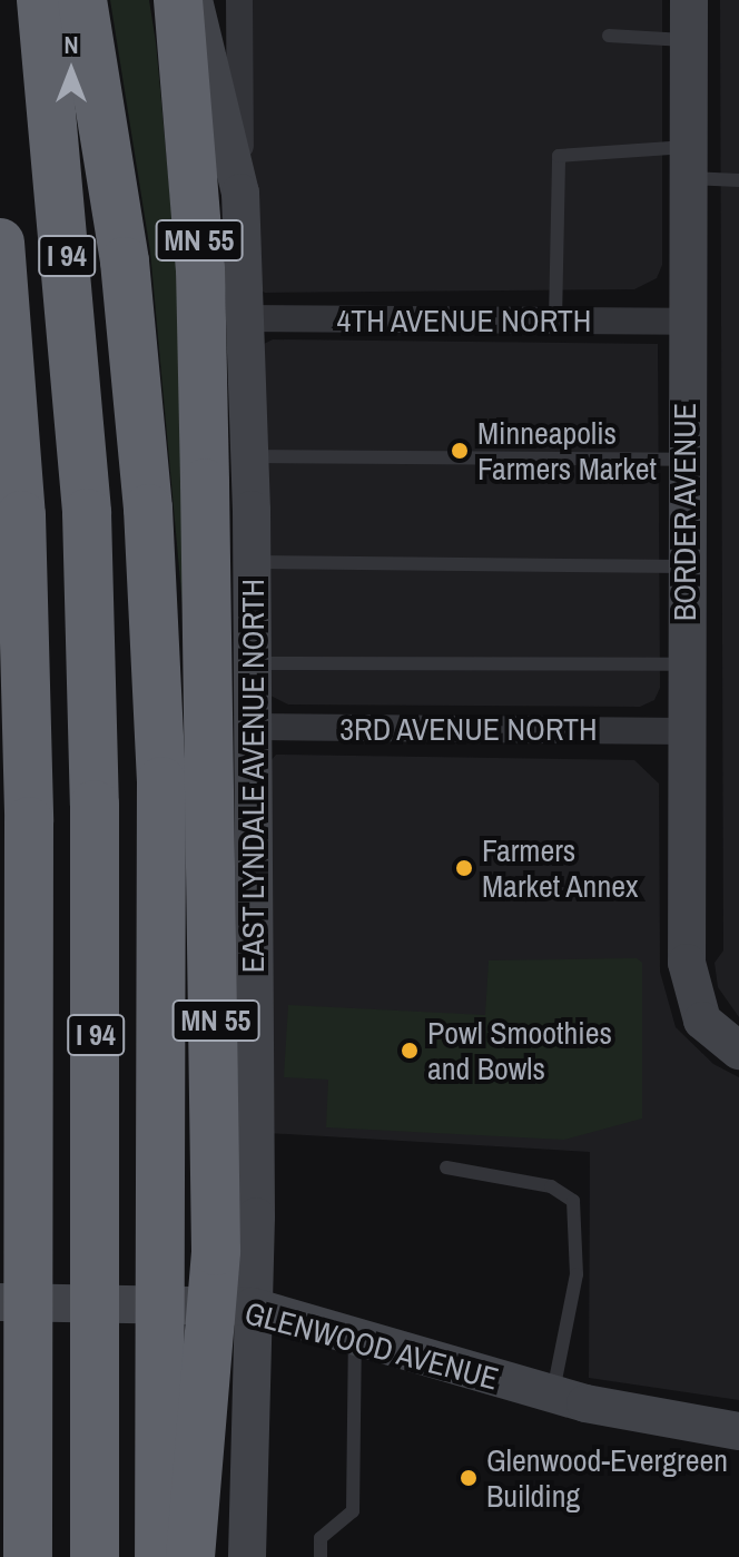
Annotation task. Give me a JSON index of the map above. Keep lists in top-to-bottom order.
{
  "streets": {
    "highway": ["MN 55", "I 94"],
    "street": [
      "4TH AVENUE NORTH",
      "BORDER AVENUE",
      "3RD AVENUE NORTH",
      "EAST LYNDALE AVENUE NORTH",
      "GLENWOOD AVENUE"
    ]
  },
  "crossings": [
    ["4TH AVENUE NORTH", "BORDER AVENUE"],
    ["4TH AVENUE NORTH", "EAST LYNDALE AVENUE NORTH"],
    ["BORDER AVENUE", "3RD AVENUE NORTH"],
    ["3RD AVENUE NORTH", "EAST LYNDALE AVENUE NORTH"],
    ["EAST LYNDALE AVENUE NORTH", "GLENWOOD AVENUE"]
  ],
  "places": [
    "Minneapolis Farmers Market",
    "Farmers Market Annex",
    "Powl Smoothies and Bowls",
    "Glenwood-Evergreen Building"
  ],
  "north": "top"
}
